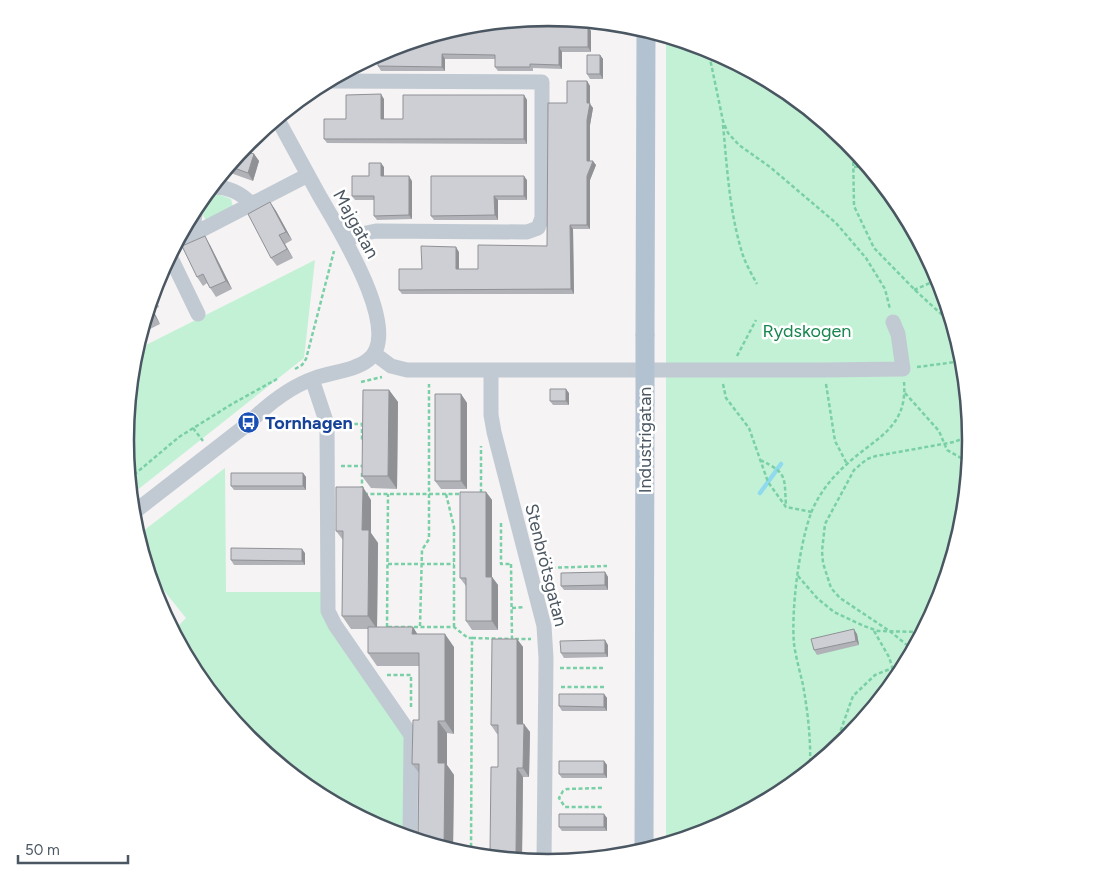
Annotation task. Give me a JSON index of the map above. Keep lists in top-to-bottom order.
{
  "streets": {
    "main road": ["Industrigatan"],
    "street": ["Majgatan", "Stenbrötsgatan"]
  },
  "parks": ["Rydskogen"],
  "places": {
    "bus stop": ["Tornhagen"]
  },
  "scale_bar": "50 m"
}
